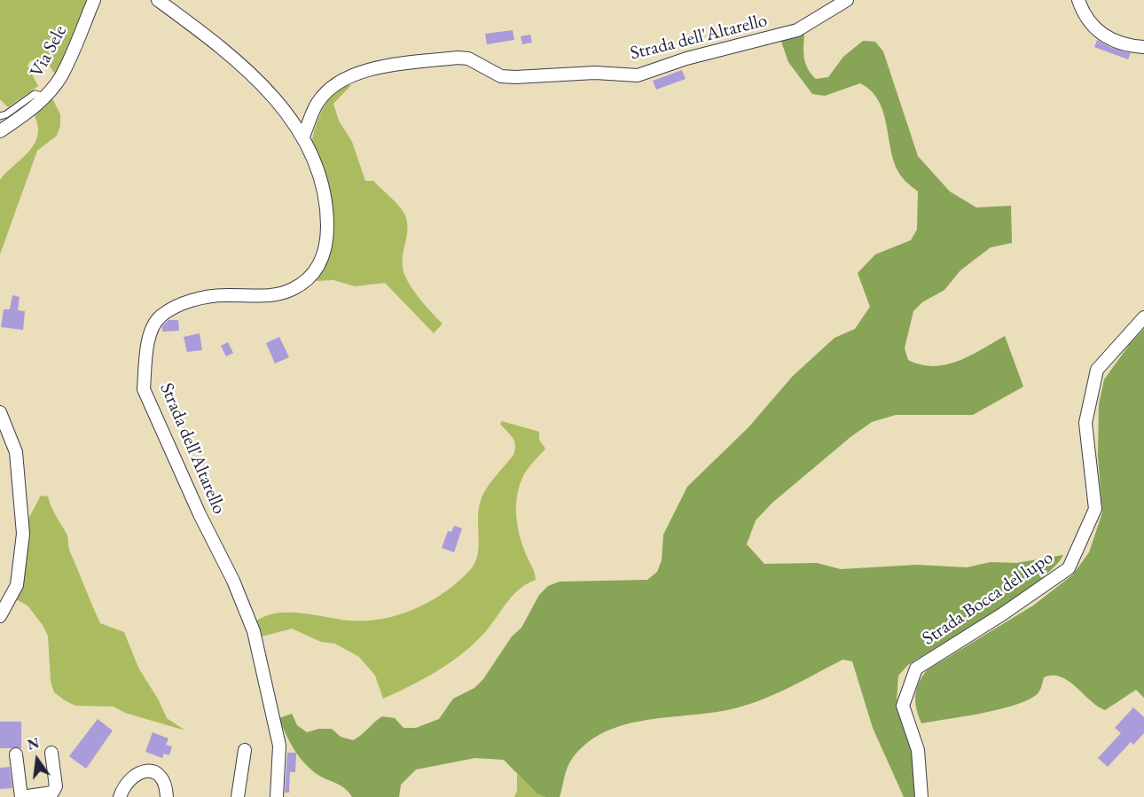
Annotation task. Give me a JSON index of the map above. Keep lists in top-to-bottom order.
{
  "streets": {
    "street": ["Strada dell'Altarello", "Via Sele", "Strada Bocca del lupo"]
  },
  "north": "top"
}
